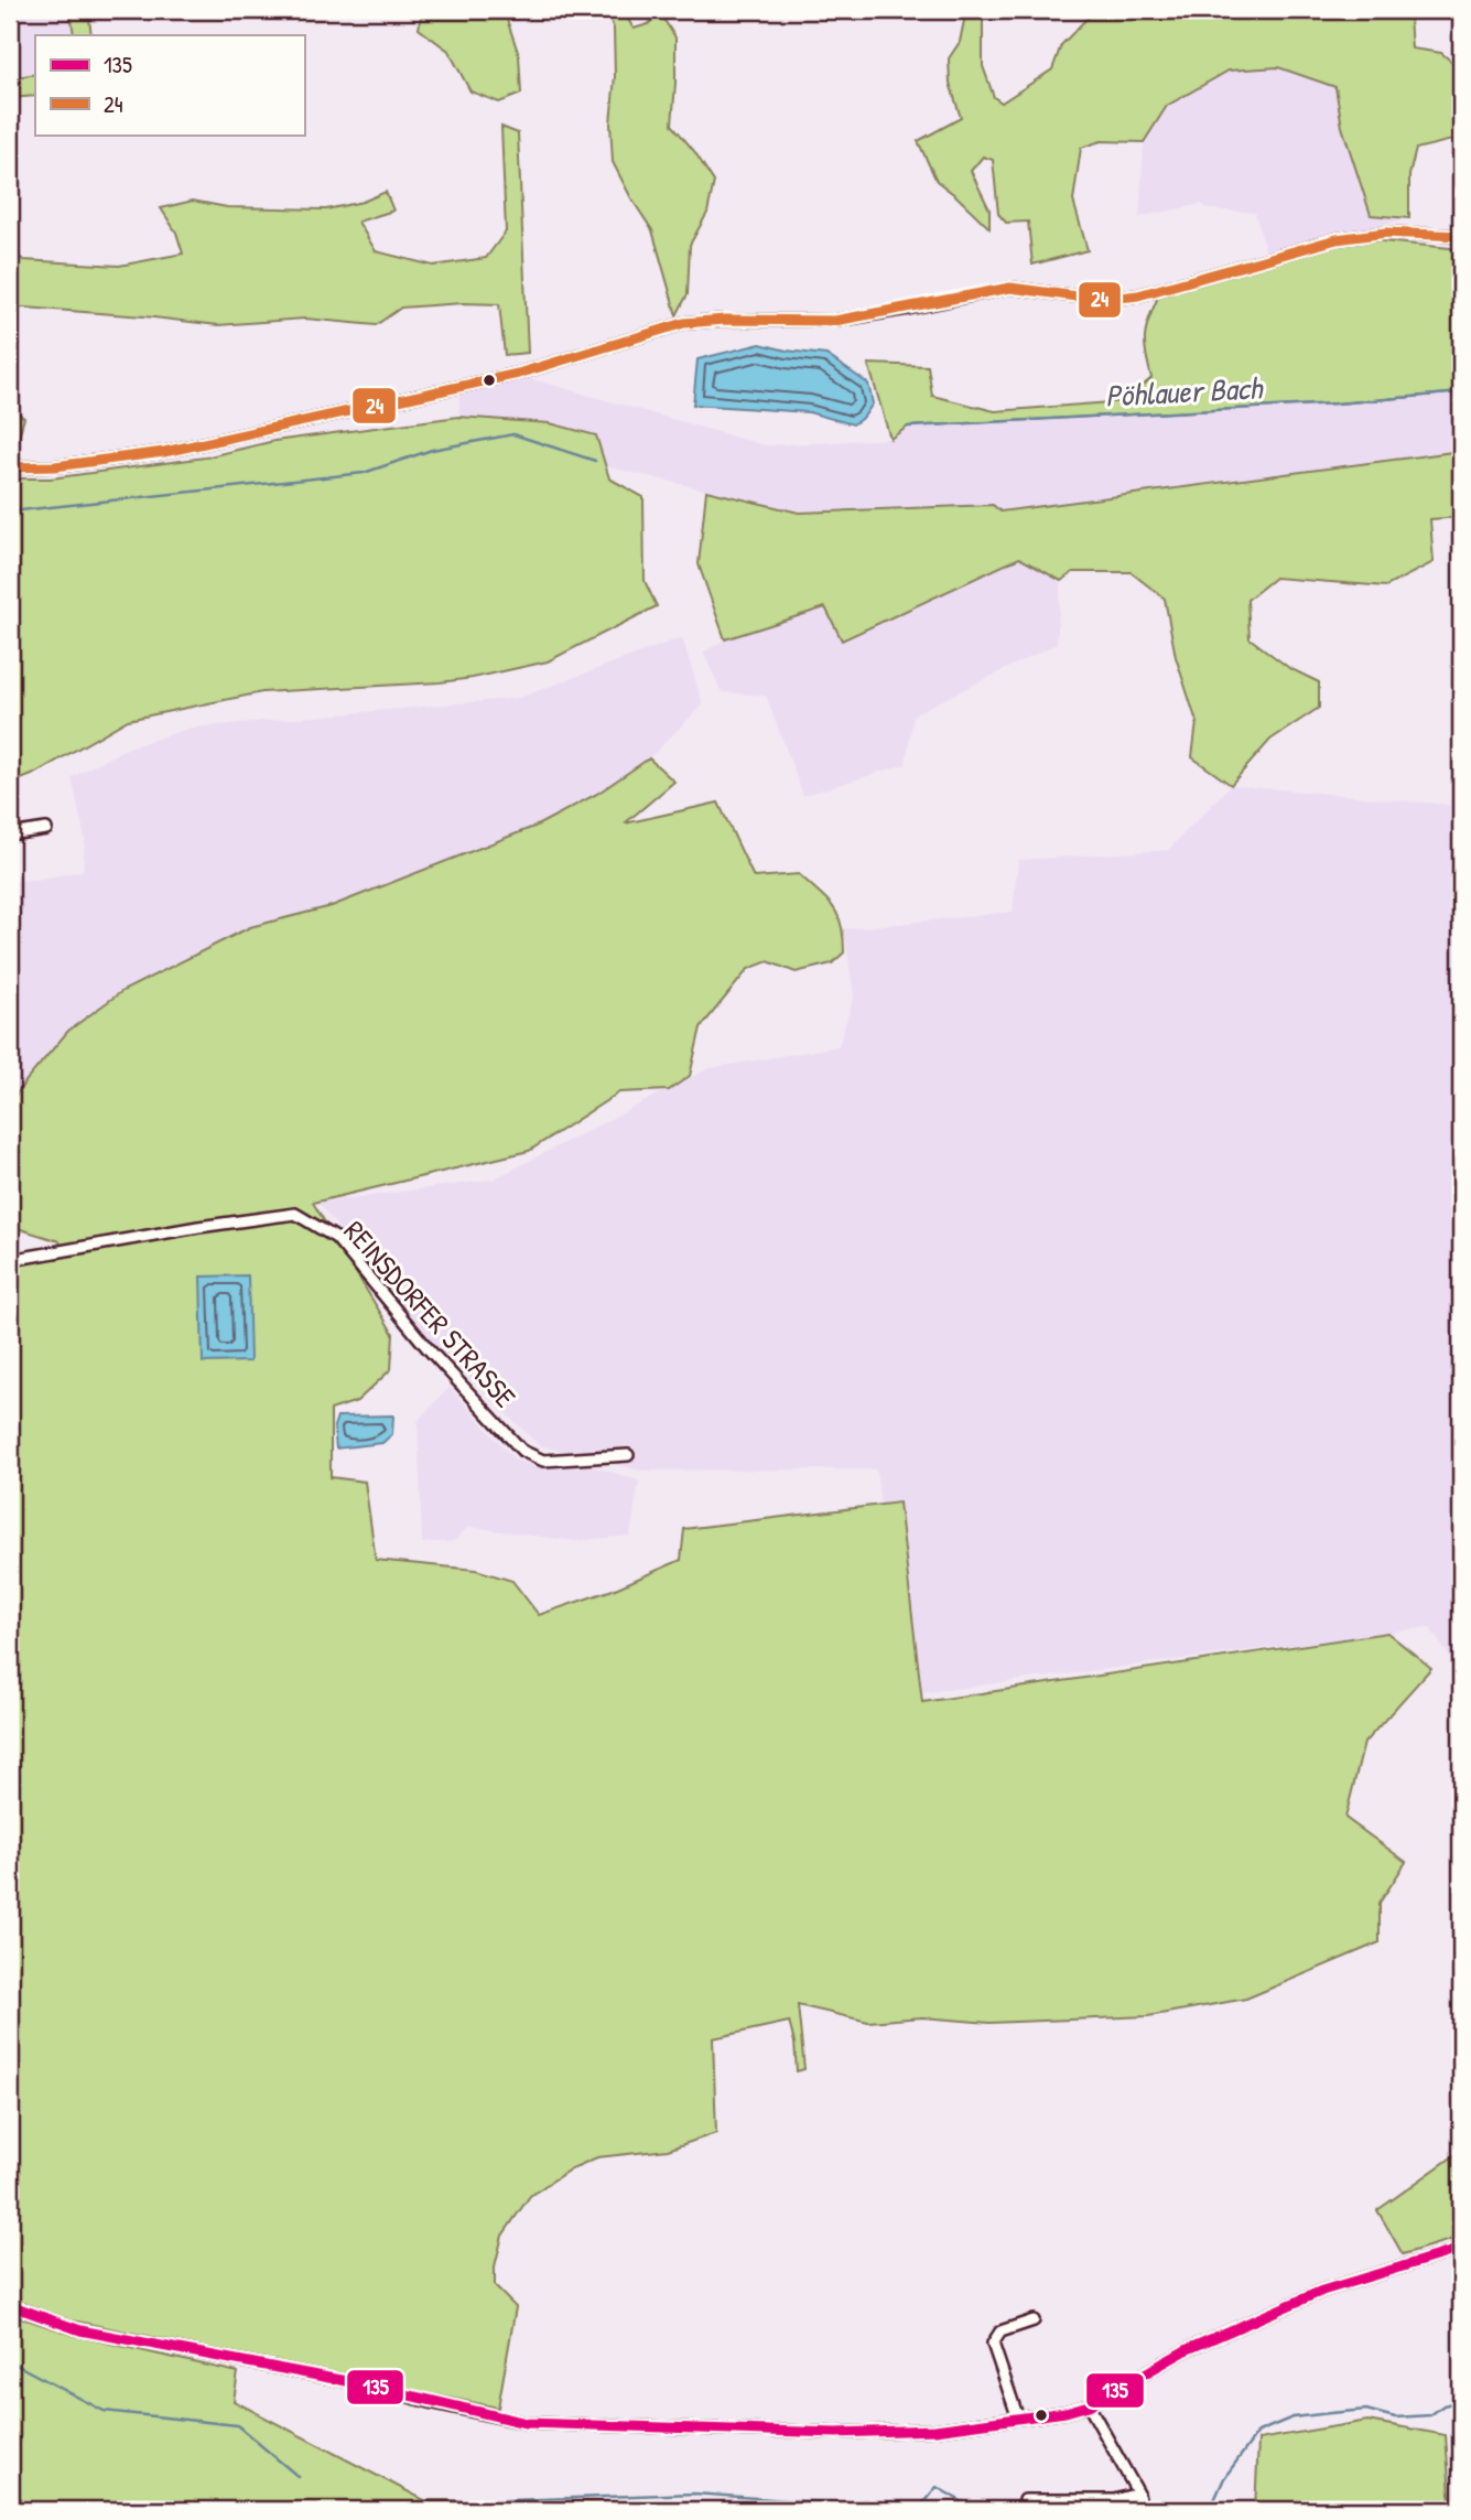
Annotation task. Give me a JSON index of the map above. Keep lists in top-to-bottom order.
{
  "streets": {
    "street": ["REINSDORFER STRASSE"]
  },
  "water": ["Pöhlauer Bach"],
  "lines": ["transit line 24", "transit line 135"],
  "legend": ["135", "24"]
}
